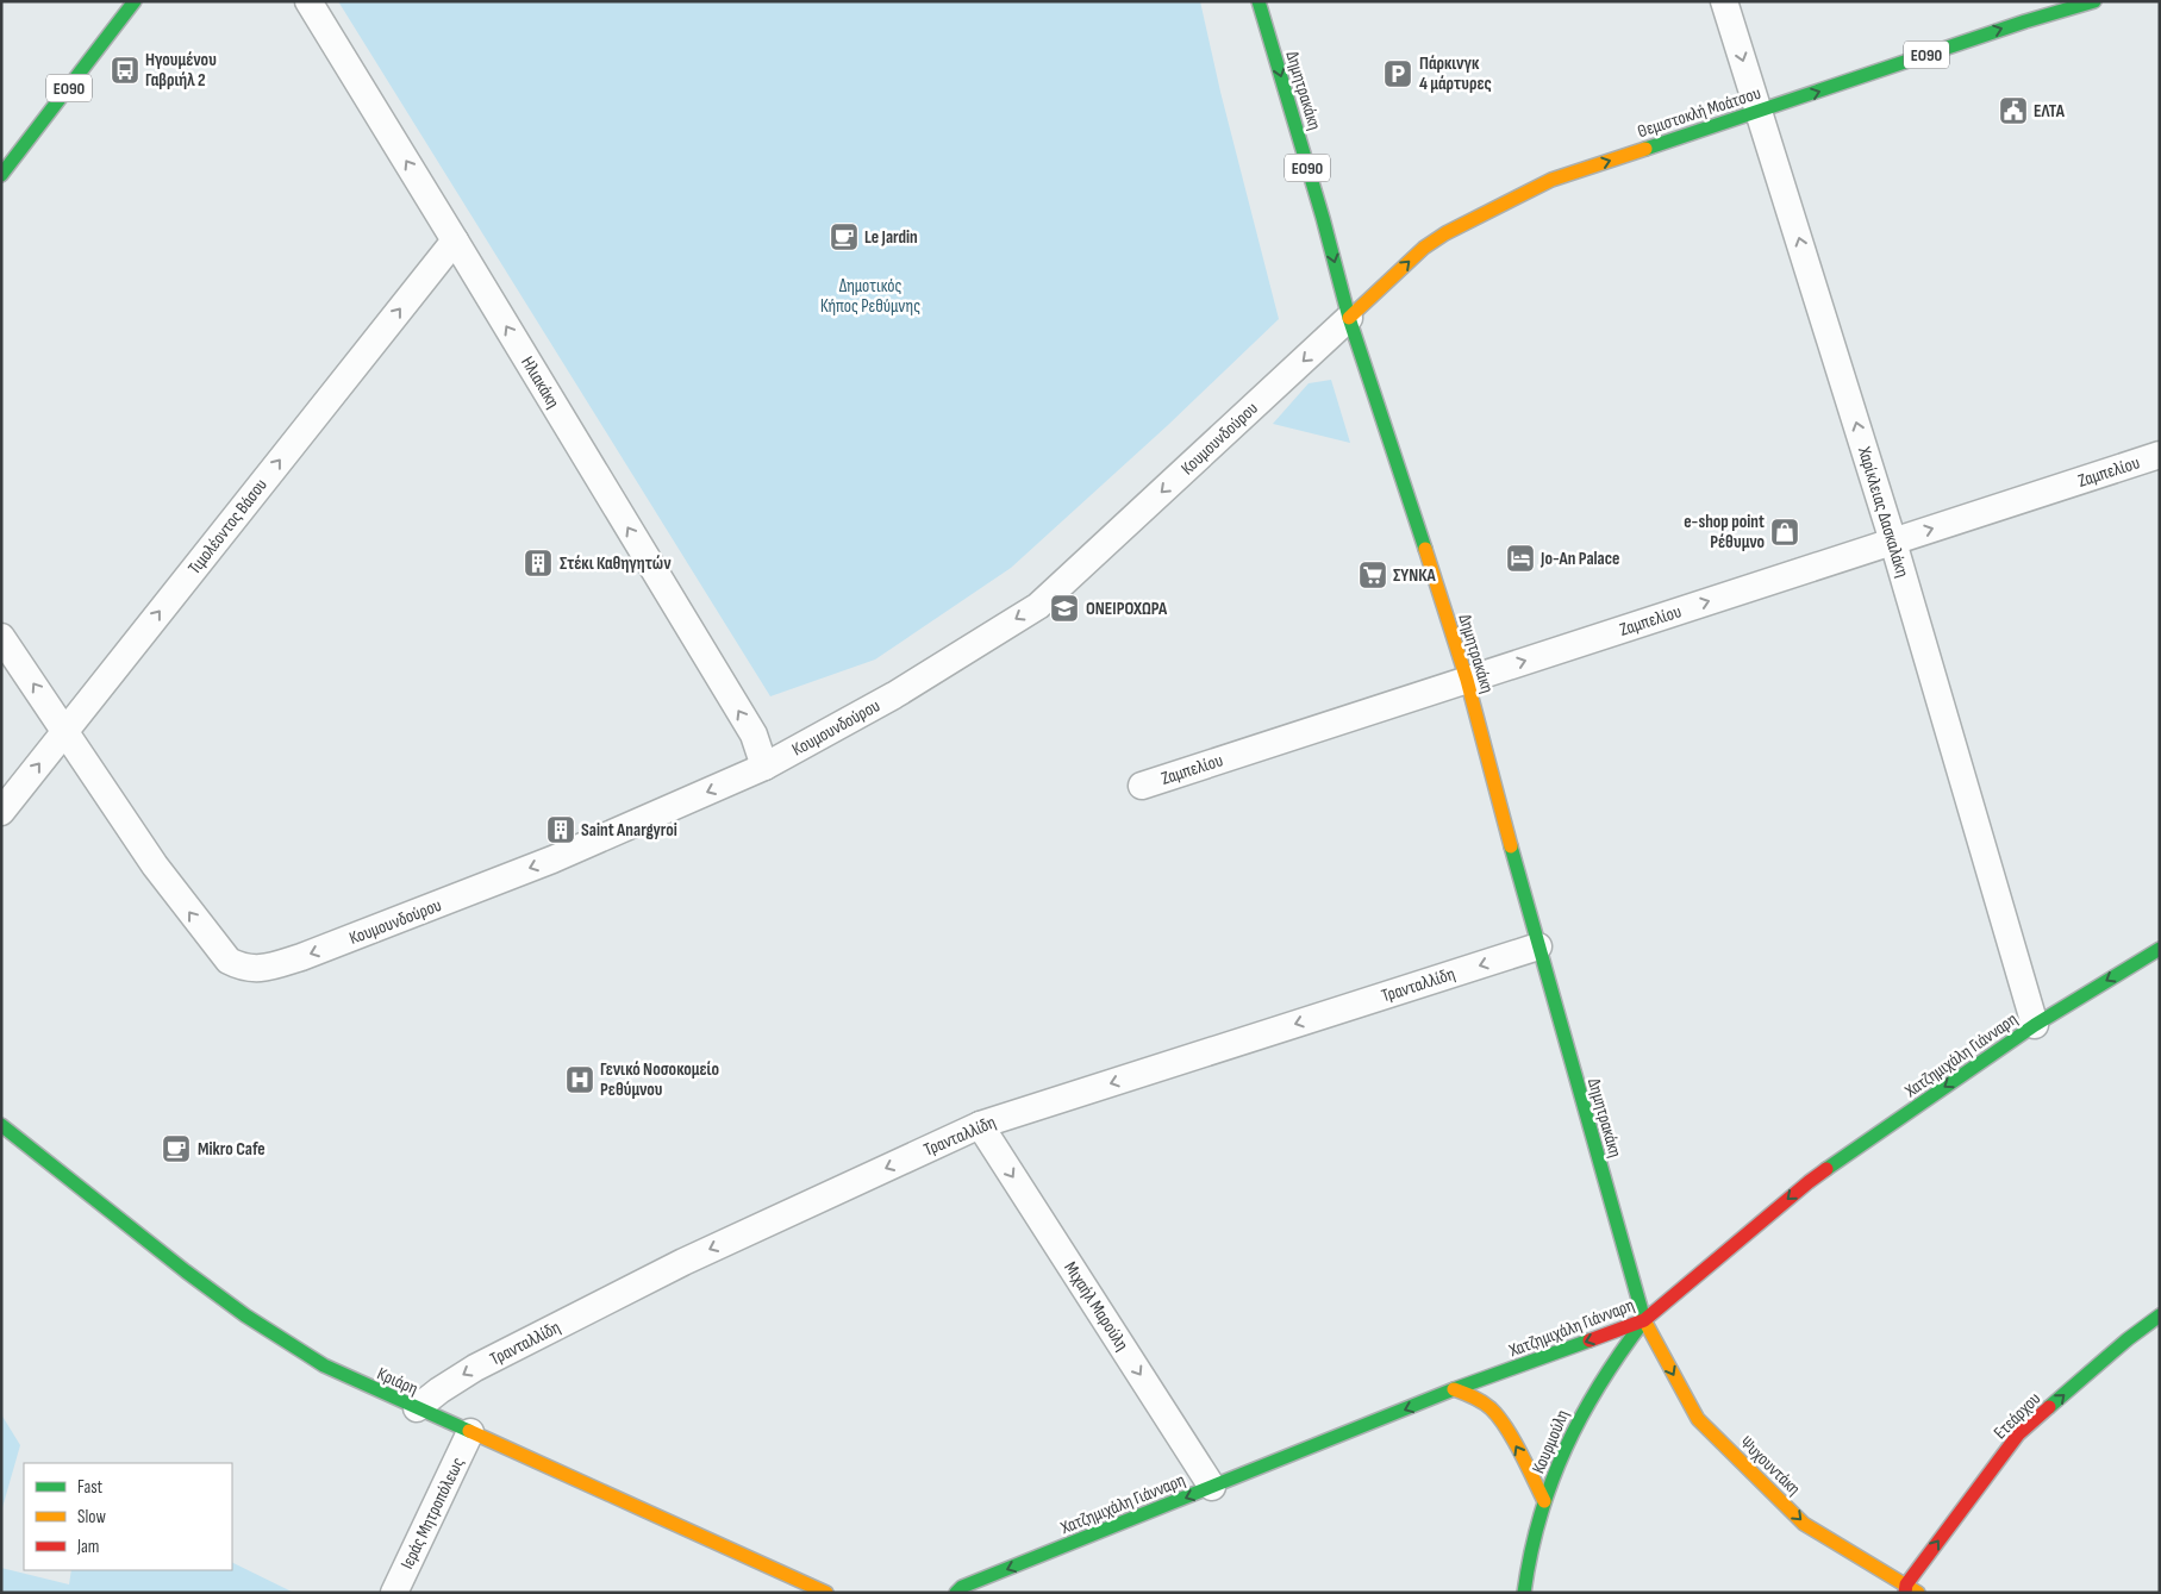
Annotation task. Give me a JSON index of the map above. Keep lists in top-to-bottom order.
{
  "streets": {
    "main road": [
      "ΕΟ90",
      "Δημητρακάκη",
      "Θεμιστοκλή Μοάτσου",
      "Χατζημιχάλη Γιάνναρη",
      "Κριάρη",
      "Ετεάρχου",
      "Κουρμούλη",
      "Ψυχουντάκη"
    ],
    "street": [
      "Ηλιακάκη",
      "Κουμουνδούρου",
      "Ζαμπελίου",
      "Χαρίκλειας Δασκαλάκη",
      "Τιμολέοντος Βάσου",
      "Τρανταλλίδη",
      "Μιχαήλ Μαρούλη",
      "Ιεράς Μητροπόλεως"
    ]
  },
  "crossings": [
    ["Δημητρακάκη", "Θεμιστοκλή Μοάτσου"],
    ["Δημητρακάκη", "Κουμουνδούρου"],
    ["Δημητρακάκη", "Ζαμπελίου"],
    ["Δημητρακάκη", "Τρανταλλίδη"],
    ["Δημητρακάκη", "Χατζημιχάλη Γιάνναρη"],
    ["Δημητρακάκη", "Κουρμούλη"],
    ["Δημητρακάκη", "Ψυχουντάκη"],
    ["Θεμιστοκλή Μοάτσου", "Κουμουνδούρου"],
    ["Θεμιστοκλή Μοάτσου", "Χαρίκλειας Δασκαλάκη"],
    ["Ηλιακάκη", "Κουμουνδούρου"],
    ["Ηλιακάκη", "Τιμολέοντος Βάσου"],
    ["Κουμουνδούρου", "Τιμολέοντος Βάσου"],
    ["Ζαμπελίου", "Χαρίκλειας Δασκαλάκη"],
    ["Χαρίκλειας Δασκαλάκη", "Χατζημιχάλη Γιάνναρη"],
    ["Τρανταλλίδη", "Μιχαήλ Μαρούλη"],
    ["Τρανταλλίδη", "Κριάρη"],
    ["Χατζημιχάλη Γιάνναρη", "Μιχαήλ Μαρούλη"],
    ["Χατζημιχάλη Γιάνναρη", "Κουρμούλη"],
    ["Χατζημιχάλη Γιάνναρη", "Ψυχουντάκη"],
    ["Κριάρη", "Ιεράς Μητροπόλεως"],
    ["Ετεάρχου", "Ψυχουντάκη"],
    ["Κουρμούλη", "Ψυχουντάκη"]
  ],
  "one_way": [
    "Θεμιστοκλή Μοάτσου",
    "Ηλιακάκη",
    "Κουμουνδούρου",
    "Ζαμπελίου",
    "Τιμολέοντος Βάσου",
    "Τρανταλλίδη",
    "Χατζημιχάλη Γιάνναρη",
    "Μιχαήλ Μαρούλη",
    "Ετεάρχου",
    "Ψυχουντάκη"
  ],
  "parks": ["Δημοτικός Κήπος Ρεθύμνης"],
  "places": {
    "bus stop": ["Ηγουμένου Γαβριήλ 2"],
    "parking": ["Πάρκινγκ 4 μάρτυρες"],
    "public building": ["ΕΛΤΑ"],
    "cafe": ["Le Jardin", "Mikro Cafe"],
    "shop": ["e-shop point Ρέθυμνο"],
    "hotel": ["Jo-An Palace"],
    "building": ["Στέκι Καθηγητών", "Saint Anargyroi"],
    "supermarket": ["ΣΥΝΚΑ"],
    "school or university": ["ΟΝΕΙΡΟΧΩΡΑ"],
    "hospital": ["Γενικό Νοσοκομείο Ρεθύμνου"]
  },
  "legend": ["Fast", "Slow", "Jam"]
}
